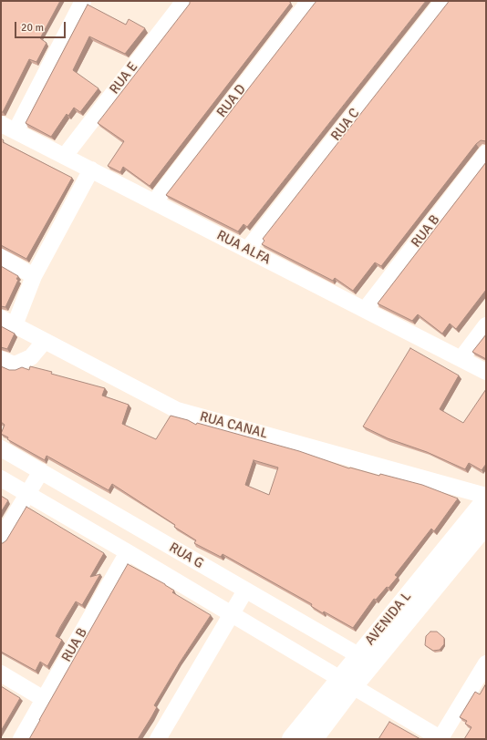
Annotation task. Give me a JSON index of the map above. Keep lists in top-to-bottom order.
{
  "streets": {
    "street": [
      "RUA E",
      "RUA D",
      "RUA C",
      "RUA B",
      "RUA ALFA",
      "RUA CANAL",
      "RUA G",
      "AVENIDA L"
    ]
  },
  "crossings": [
    ["RUA E", "RUA ALFA"],
    ["RUA D", "RUA ALFA"],
    ["RUA C", "RUA ALFA"],
    ["RUA B", "RUA ALFA"],
    ["RUA B", "RUA G"],
    ["RUA G", "AVENIDA L"]
  ],
  "scale_bar": "20 m"
}
